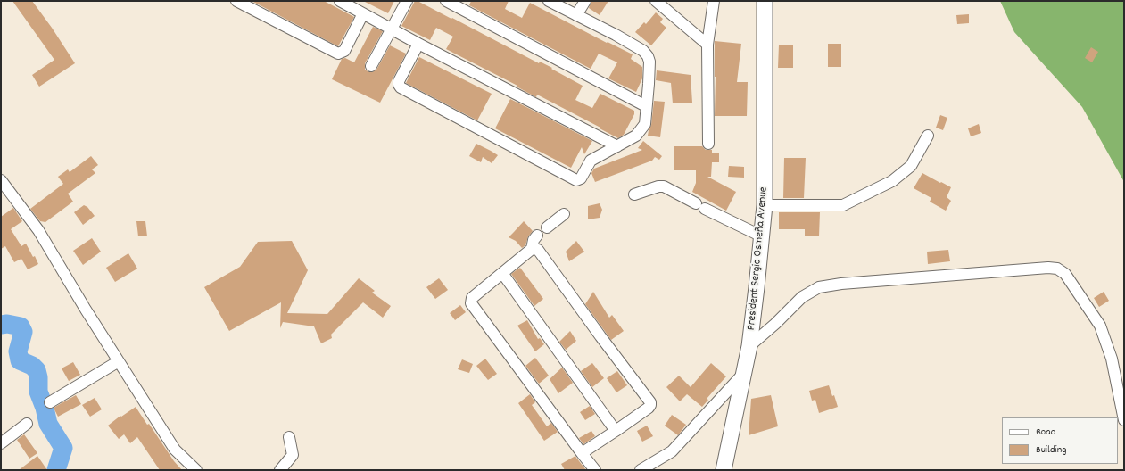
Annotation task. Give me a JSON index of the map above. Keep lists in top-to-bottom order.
{
  "streets": {
    "main road": ["President Sergio Osmeña Avenue"]
  },
  "legend": ["Road", "Building"]
}
